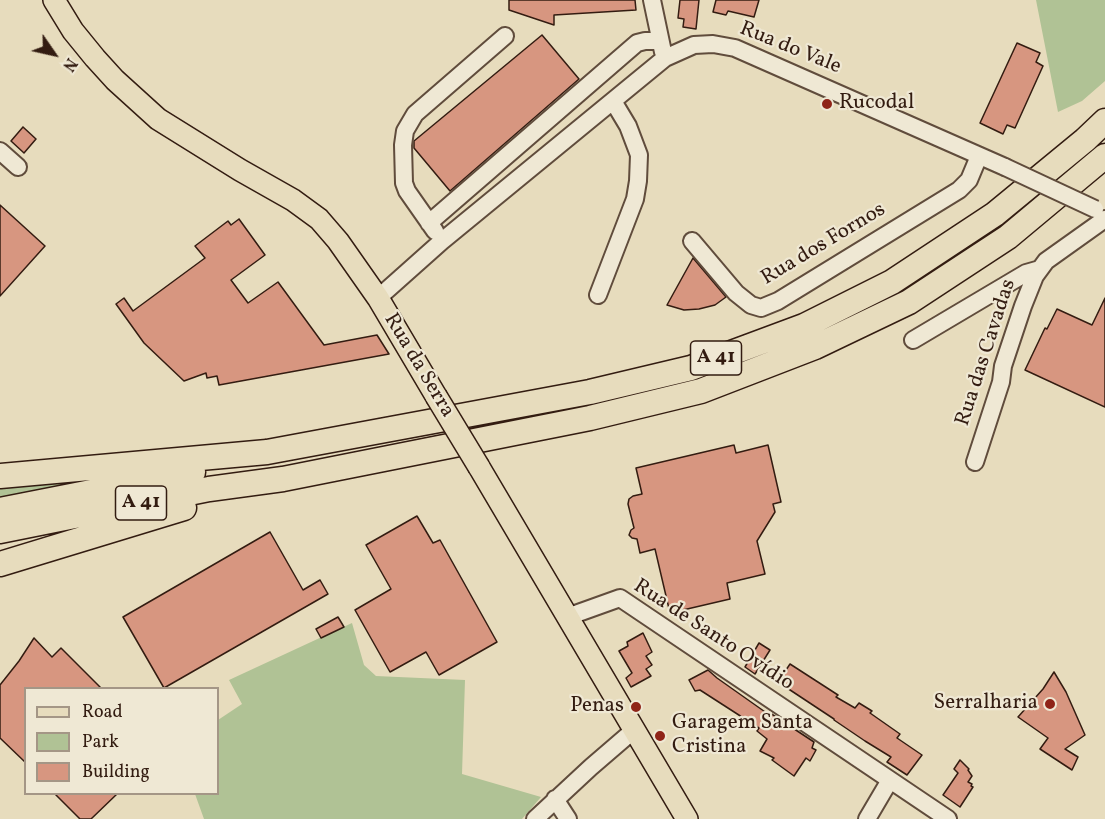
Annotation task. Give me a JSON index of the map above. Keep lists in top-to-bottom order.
{
  "streets": {
    "highway": ["A 41"],
    "main road": ["Rua da Serra"],
    "street": [
      "Rua do Vale",
      "Rua dos Fornos",
      "Rua das Cavadas",
      "Rua de Santo Ovídio"
    ]
  },
  "crossings": [
    ["Rua do Vale", "Rua dos Fornos"],
    ["Rua do Vale", "Rua das Cavadas"],
    ["Rua do Vale", "Rua da Serra"],
    ["Rua da Serra", "Rua de Santo Ovídio"]
  ],
  "places": [
    "Rucodal",
    "Serralharia",
    "Penas",
    "Garagem Santa Cristina"
  ],
  "legend": ["Road", "Park", "Building"],
  "north": "bottom right"
}
